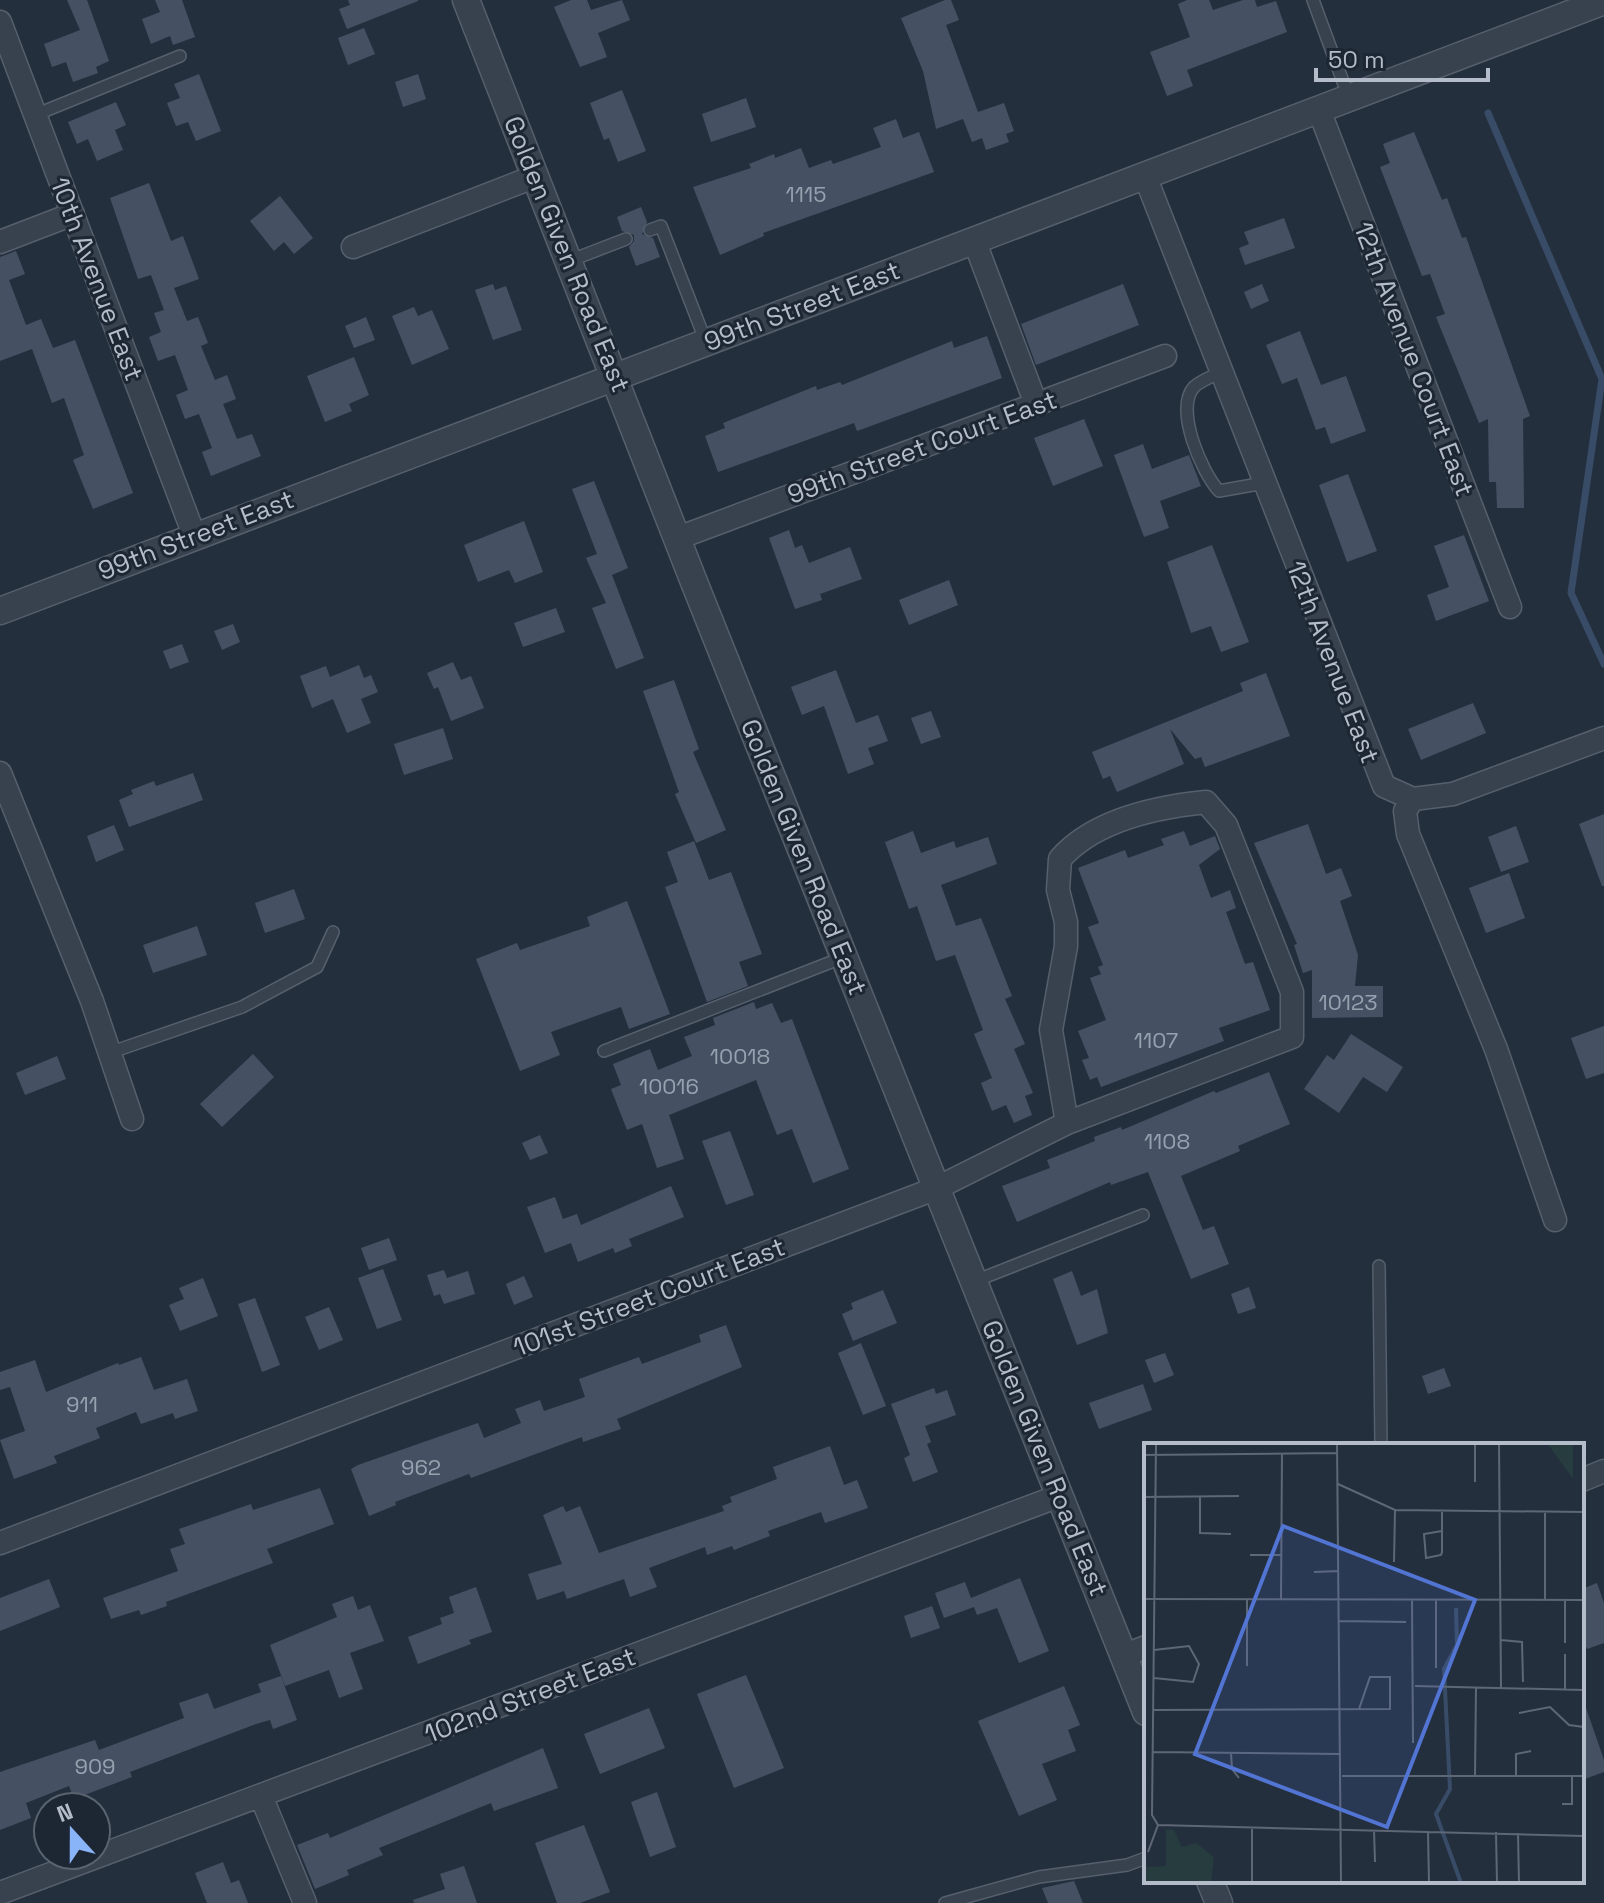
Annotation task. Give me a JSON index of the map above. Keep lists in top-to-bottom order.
{
  "streets": {
    "street": [
      "Golden Given Road East",
      "10th Avenue East",
      "99th Street East",
      "12th Avenue Court East",
      "99th Street Court East",
      "12th Avenue East",
      "101st Street Court East",
      "102nd Street East"
    ]
  },
  "crossings": [
    ["Golden Given Road East", "99th Street East"],
    ["Golden Given Road East", "99th Street Court East"],
    ["Golden Given Road East", "101st Street Court East"],
    ["Golden Given Road East", "102nd Street East"],
    ["10th Avenue East", "99th Street East"],
    ["99th Street East", "12th Avenue Court East"],
    ["99th Street East", "12th Avenue East"]
  ],
  "house_numbers": [
    "1115",
    "10123",
    "1107",
    "10018",
    "10016",
    "1108",
    "911",
    "962",
    "909"
  ],
  "scale_bar": "50 m",
  "north": "top"
}
